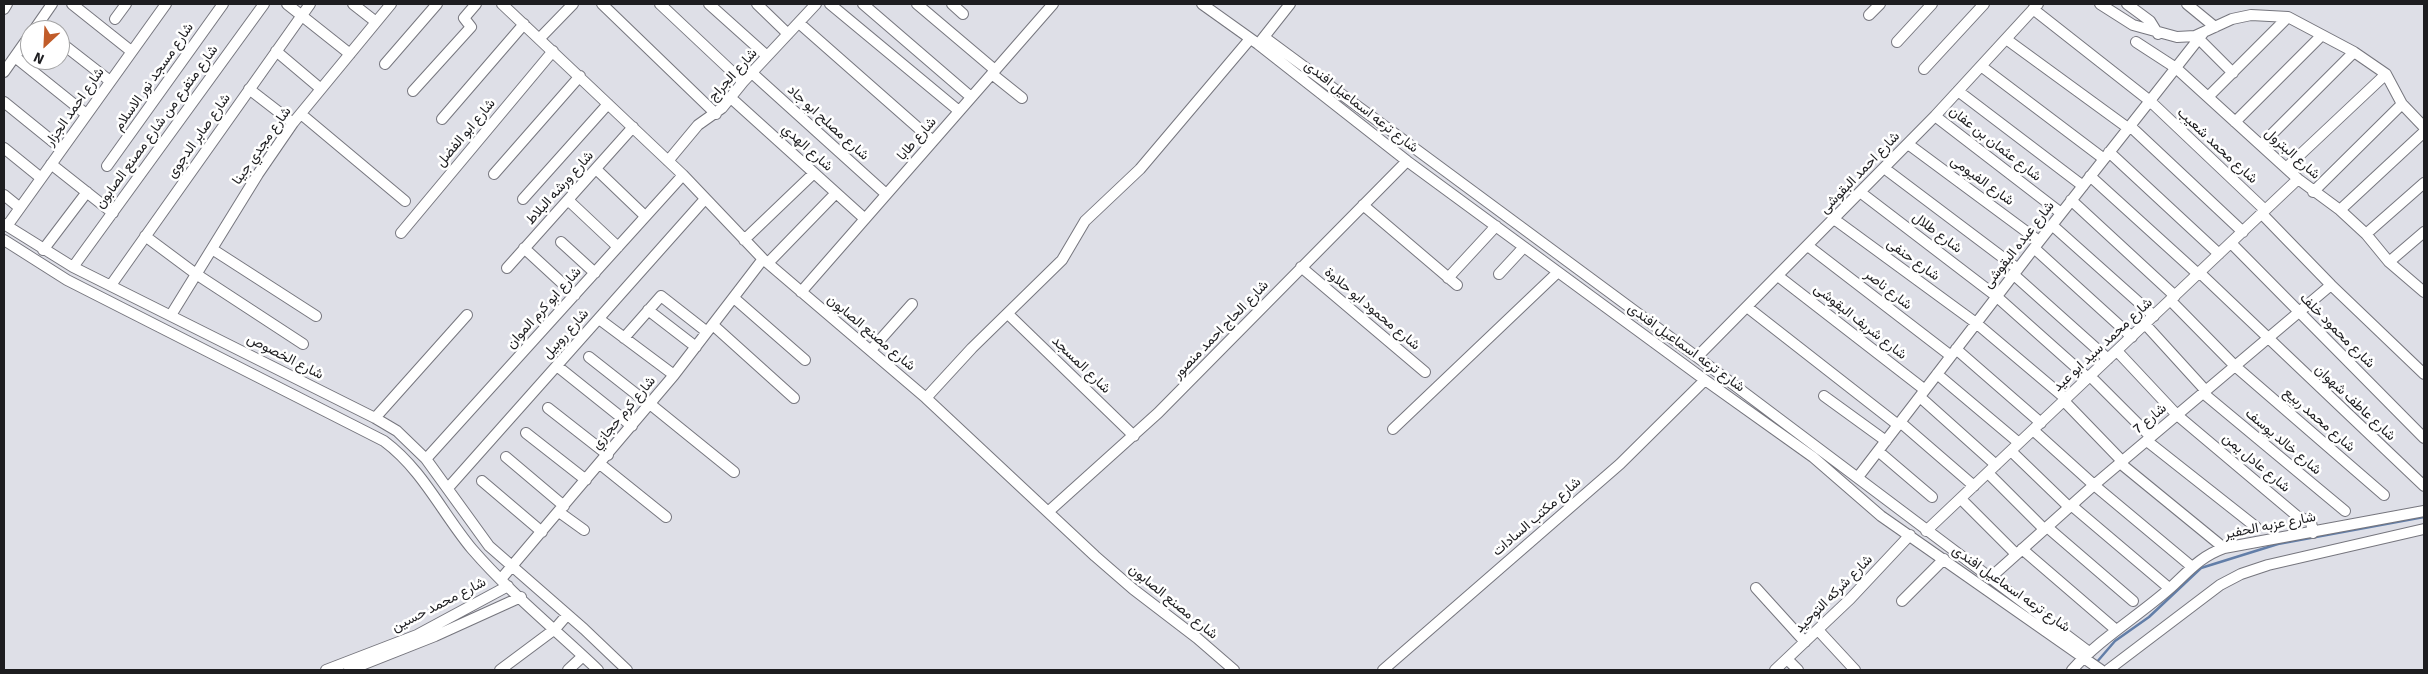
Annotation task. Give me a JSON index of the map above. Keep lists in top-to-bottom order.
{
  "streets": {
    "street": [
      "شارع الجراج",
      "شارع مسجد نور الاسلام",
      "شارع احمد الجزار",
      "شارع ترعه اسماعيل افندى",
      "شارع مصلح ابو جاد",
      "شارع متفرع من شارع مصنع الصابون",
      "شارع ابو الفضل",
      "شارع صابر الدجوى",
      "شارع طابا",
      "شارع عثمان بن عفان",
      "شارع مجدي جينا",
      "شارع محمد شعيب",
      "شارع الهدي",
      "شارع البترول",
      "شارع احمد البقوشى",
      "شارع الفيومى",
      "شارع ورشه البلاط",
      "شارع طلال",
      "شارع عبده البقوشى",
      "شارع حنفى",
      "شارع ناصر",
      "شارع ابو كرم الموان",
      "شارع محمود ابو حلاوة",
      "شارع شريف البقوشى",
      "شارع الحاج احمد منصور",
      "شارع محمود خلف",
      "شارع مصنع الصابون",
      "شارع روبيل",
      "شارع محمد سيد ابو عيد",
      "شارع الخصوص",
      "شارع المسجد",
      "شارع عاطف شهوان",
      "شارع كرم حجازي",
      "شارع 7",
      "شارع محمد ربيع",
      "شارع خالد يوسف",
      "شارع عادل يمن",
      "شارع مكتب السادات",
      "شارع عزبه الحفير",
      "شارع شركه التوحيد",
      "شارع محمد حسين"
    ]
  },
  "crossings": [
    ["شارع الجراج", "شارع مصلح ابو جاد"],
    ["شارع الجراج", "شارع الهدي"],
    ["شارع الجراج", "شارع مصنع الصابون"],
    ["شارع احمد الجزار", "شارع الخصوص"],
    ["شارع ترعه اسماعيل افندى", "شارع احمد البقوشى"],
    ["شارع ترعه اسماعيل افندى", "شارع عبده البقوشى"],
    ["شارع ترعه اسماعيل افندى", "شارع الحاج احمد منصور"],
    ["شارع ترعه اسماعيل افندى", "شارع محمد سيد ابو عيد"],
    ["شارع ترعه اسماعيل افندى", "شارع 7"],
    ["شارع ترعه اسماعيل افندى", "شارع مكتب السادات"],
    ["شارع ترعه اسماعيل افندى", "شارع عزبه الحفير"],
    ["شارع ترعه اسماعيل افندى", "شارع شركه التوحيد"],
    ["شارع مصلح ابو جاد", "شارع طابا"],
    ["شارع متفرع من شارع مصنع الصابون", "شارع الخصوص"],
    ["شارع ابو الفضل", "شارع مصنع الصابون"],
    ["شارع صابر الدجوى", "شارع الخصوص"],
    ["شارع طابا", "شارع الهدي"],
    ["شارع طابا", "شارع مصنع الصابون"],
    ["شارع عثمان بن عفان", "شارع احمد البقوشى"],
    ["شارع عثمان بن عفان", "شارع عبده البقوشى"],
    ["شارع مجدي جينا", "شارع الخصوص"],
    ["شارع محمد شعيب", "شارع احمد البقوشى"],
    ["شارع محمد شعيب", "شارع عبده البقوشى"],
    ["شارع محمد شعيب", "شارع محمد سيد ابو عيد"],
    ["شارع محمد شعيب", "شارع 7"],
    ["شارع الهدي", "شارع كرم حجازي"],
    ["شارع البترول", "شارع عبده البقوشى"],
    ["شارع البترول", "شارع محمد سيد ابو عيد"],
    ["شارع احمد البقوشى", "شارع الفيومى"],
    ["شارع احمد البقوشى", "شارع طلال"],
    ["شارع احمد البقوشى", "شارع حنفى"],
    ["شارع احمد البقوشى", "شارع ناصر"],
    ["شارع احمد البقوشى", "شارع شريف البقوشى"],
    ["شارع الفيومى", "شارع عبده البقوشى"],
    ["شارع الفيومى", "شارع محمد سيد ابو عيد"],
    ["شارع ورشه البلاط", "شارع مصنع الصابون"],
    ["شارع طلال", "شارع عبده البقوشى"],
    ["شارع طلال", "شارع محمد سيد ابو عيد"],
    ["شارع عبده البقوشى", "شارع حنفى"],
    ["شارع عبده البقوشى", "شارع ناصر"],
    ["شارع عبده البقوشى", "شارع شريف البقوشى"],
    ["شارع عبده البقوشى", "شارع عاطف شهوان"],
    ["شارع عبده البقوشى", "شارع محمد ربيع"],
    ["شارع حنفى", "شارع محمد سيد ابو عيد"],
    ["شارع حنفى", "شارع 7"],
    ["شارع حنفى", "شارع عزبه الحفير"],
    ["شارع ناصر", "شارع محمد سيد ابو عيد"],
    ["شارع ناصر", "شارع 7"],
    ["شارع ناصر", "شارع عزبه الحفير"],
    ["شارع ابو كرم الموان", "شارع مصنع الصابون"],
    ["شارع ابو كرم الموان", "شارع الخصوص"],
    ["شارع محمود ابو حلاوة", "شارع الحاج احمد منصور"],
    ["شارع شريف البقوشى", "شارع محمد سيد ابو عيد"],
    ["شارع الحاج احمد منصور", "شارع مصنع الصابون"],
    ["شارع الحاج احمد منصور", "شارع المسجد"],
    ["شارع محمود خلف", "شارع محمد سيد ابو عيد"],
    ["شارع محمود خلف", "شارع 7"],
    ["شارع مصنع الصابون", "شارع روبيل"],
    ["شارع مصنع الصابون", "شارع كرم حجازي"],
    ["شارع روبيل", "شارع الخصوص"],
    ["شارع محمد سيد ابو عيد", "شارع عاطف شهوان"],
    ["شارع محمد سيد ابو عيد", "شارع محمد ربيع"],
    ["شارع محمد سيد ابو عيد", "شارع خالد يوسف"],
    ["شارع الخصوص", "شارع كرم حجازي"],
    ["شارع عاطف شهوان", "شارع 7"],
    ["شارع كرم حجازي", "شارع محمد حسين"],
    ["شارع 7", "شارع محمد ربيع"],
    ["شارع 7", "شارع خالد يوسف"],
    ["شارع 7", "شارع عادل يمن"],
    ["شارع عادل يمن", "شارع عزبه الحفير"]
  ],
  "north": "bottom left"
}
